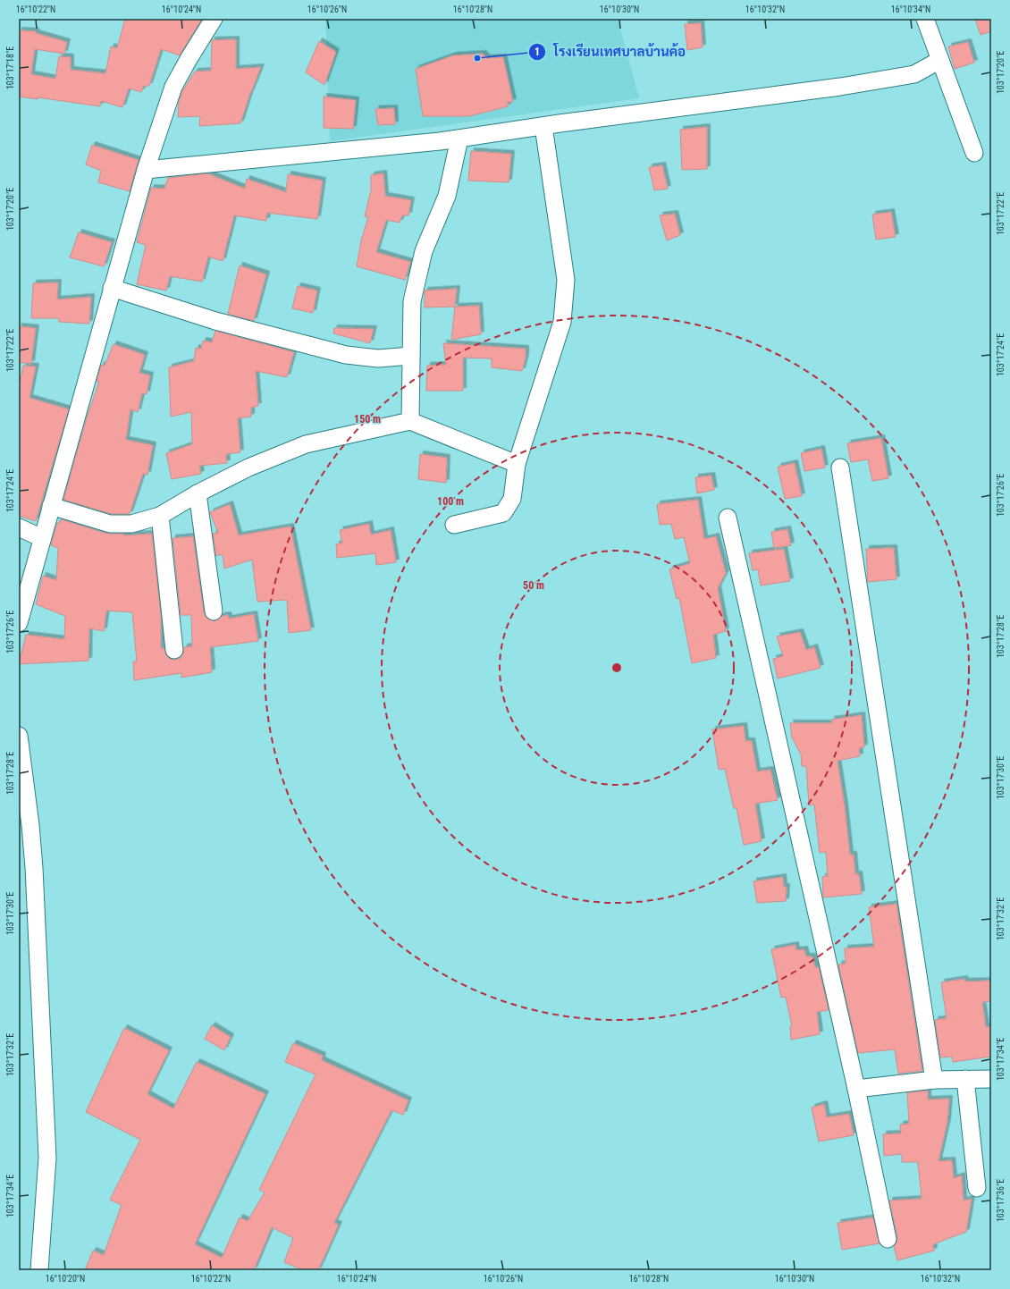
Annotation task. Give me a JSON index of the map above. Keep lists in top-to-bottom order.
{
  "places": ["โรงเรียนเทศบาลบ้านค้อ"],
  "coordinates": [
    "16°10'22\"N",
    "16°10'24\"N",
    "16°10'26\"N",
    "16°10'28\"N",
    "16°10'30\"N",
    "16°10'32\"N",
    "16°10'34\"N",
    "103°17'18\"E",
    "103°17'20\"E",
    "103°17'22\"E",
    "103°17'24\"E",
    "103°17'26\"E",
    "103°17'28\"E",
    "103°17'30\"E",
    "103°17'32\"E",
    "103°17'34\"E",
    "103°17'36\"E",
    "16°10'20\"N"
  ],
  "rings": ["150 m", "100 m", "50 m"]
}
